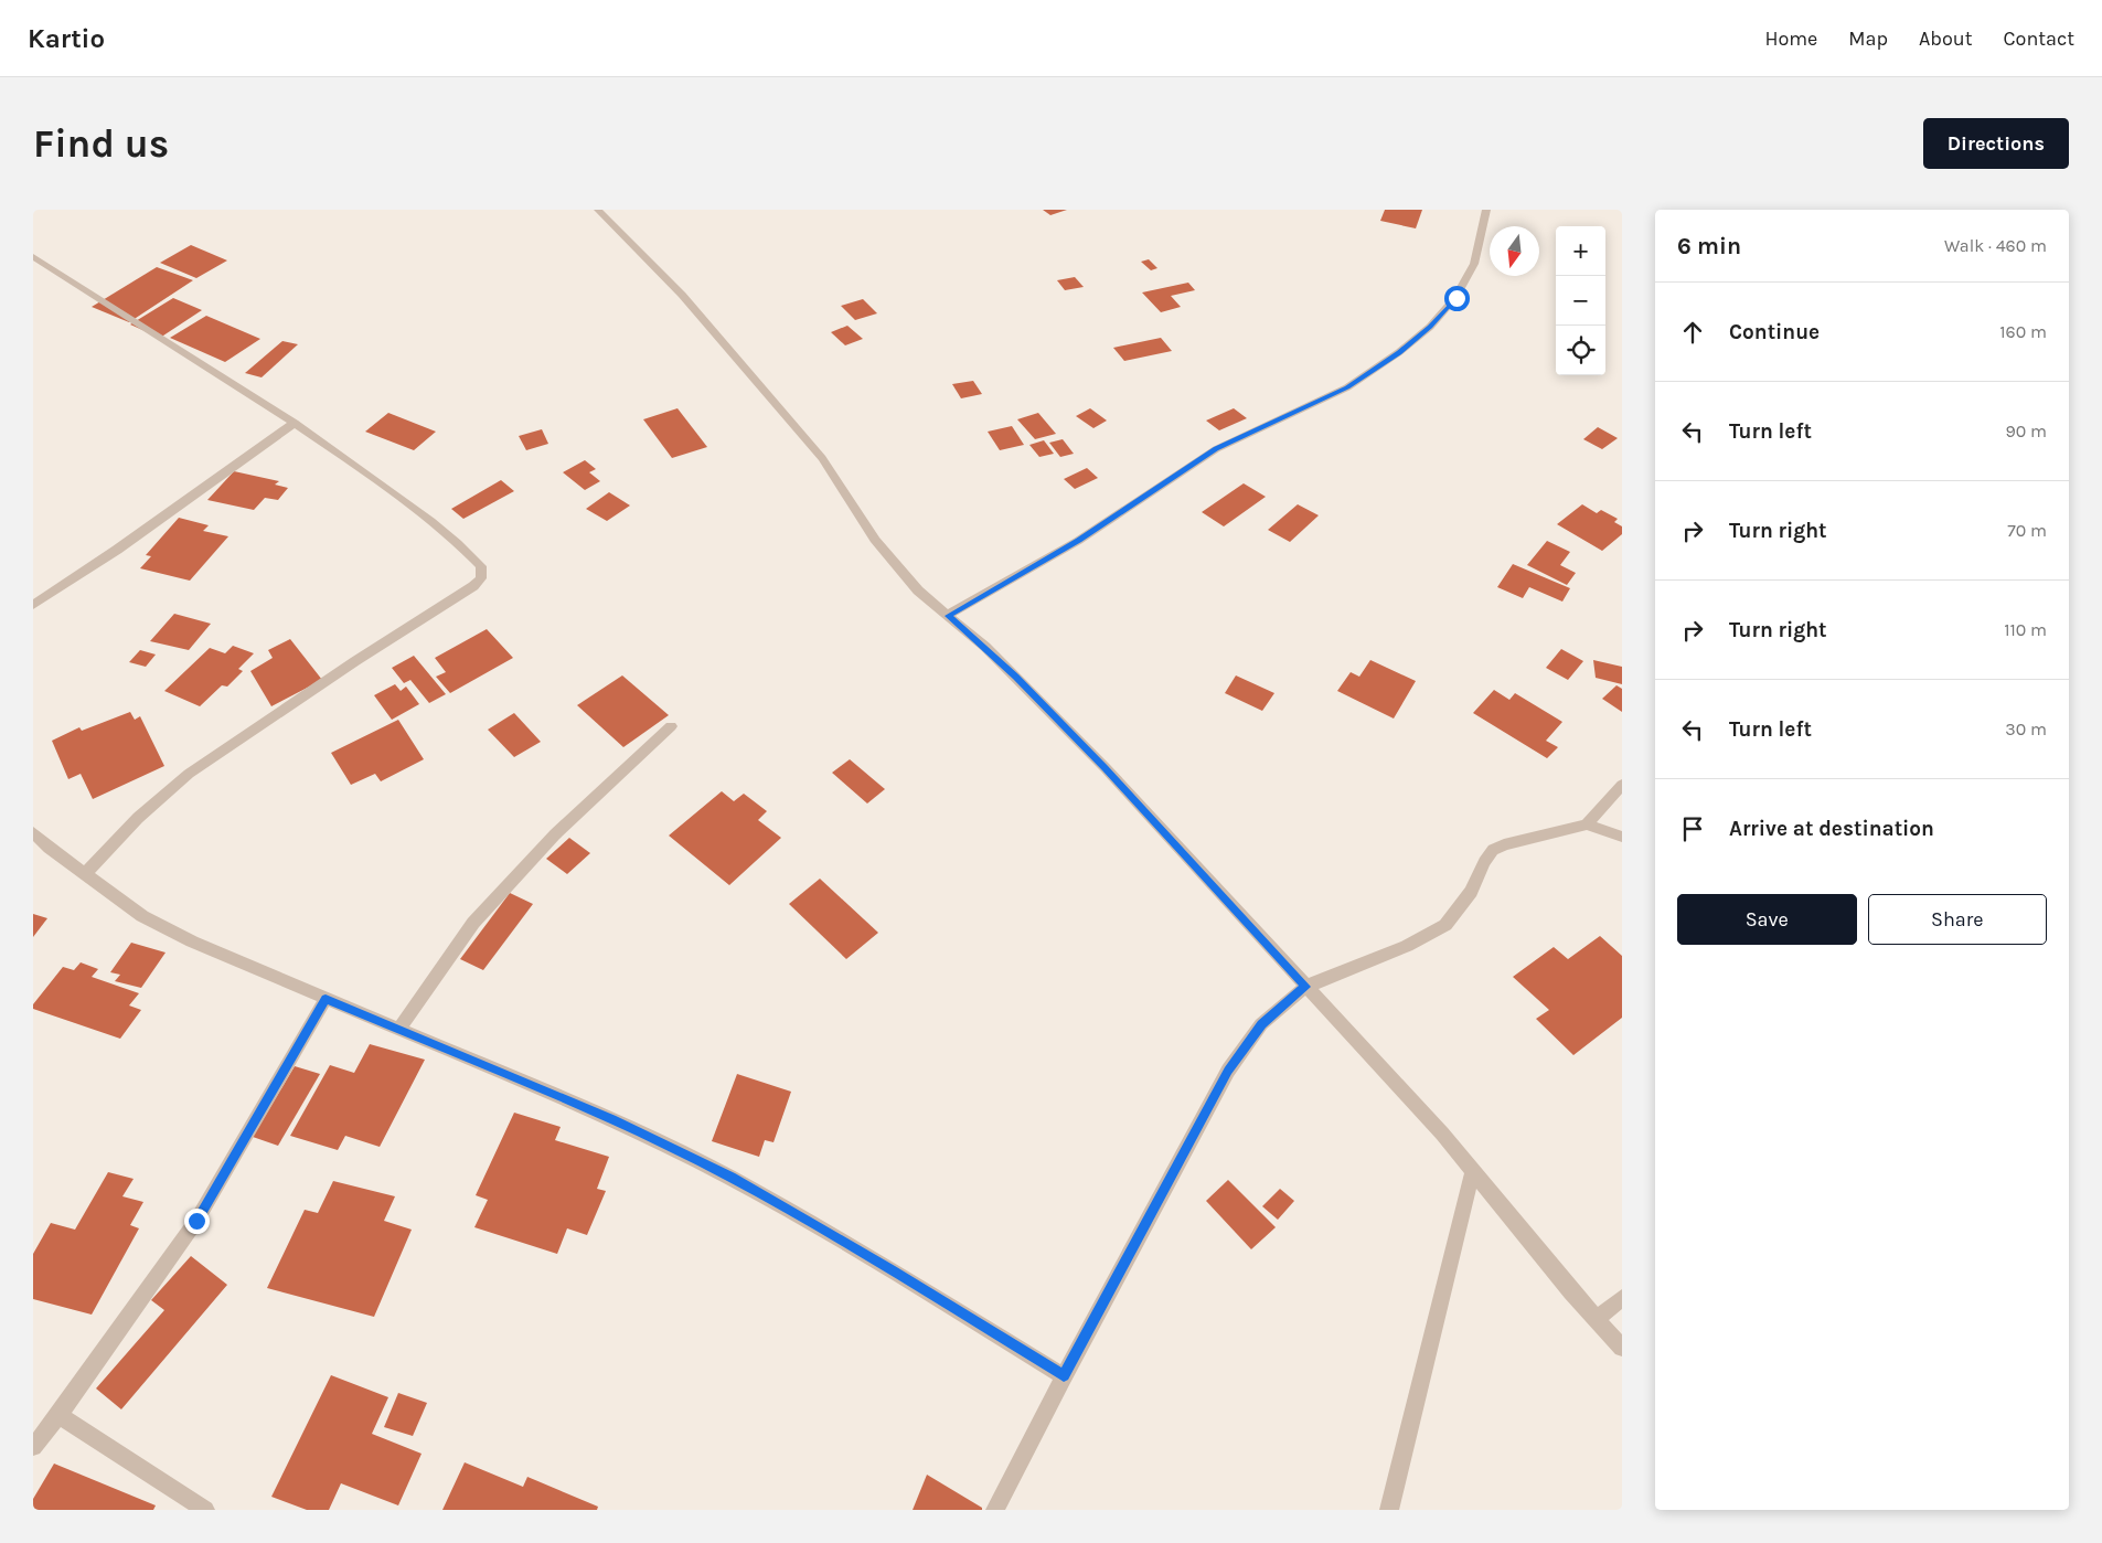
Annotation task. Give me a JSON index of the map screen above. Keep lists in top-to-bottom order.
{
  "north": "bottom",
  "page": {
    "header": "Kartio",
    "nav": [
      "Home",
      "Map",
      "About",
      "Contact"
    ],
    "buttons": [
      "Directions",
      ["Save", "Share"]
    ],
    "title": "Find us",
    "heading": ["6 min", "Walk · 460 m"],
    "map_buttons": ["+", "−"],
    "list": [
      ["Continue", "160 m"],
      ["Turn left", "90 m"],
      ["Turn right", "70 m"],
      ["Turn right", "110 m"],
      ["Turn left", "30 m"],
      "Arrive at destination"
    ]
  }
}
